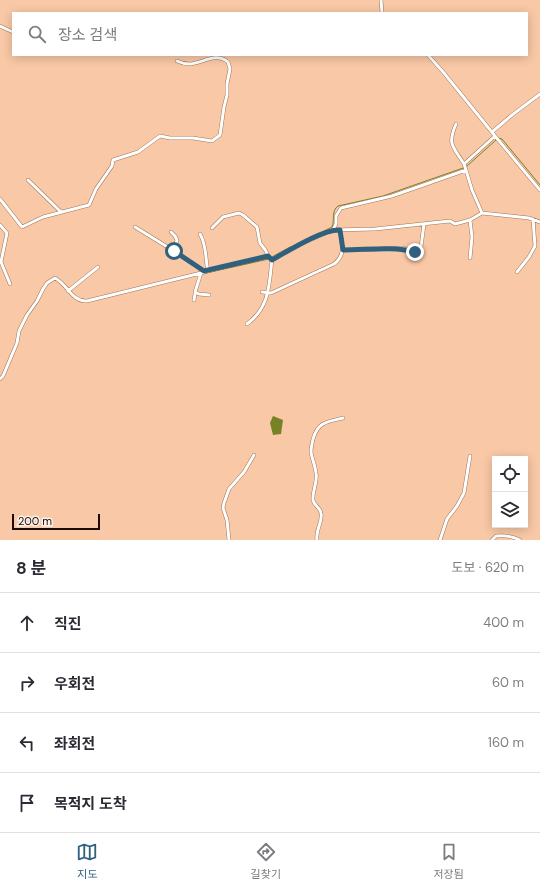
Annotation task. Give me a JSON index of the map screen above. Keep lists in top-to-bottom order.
{
  "scale_bar": "200 m",
  "page": {
    "search": "장소 검색",
    "scale": "200 m",
    "heading": ["8 분", "도보 · 620 m"],
    "list": [
      ["직진", "400 m"],
      ["우회전", "60 m"],
      ["좌회전", "160 m"],
      "목적지 도착"
    ],
    "nav": ["지도", "길찾기", "저장됨"]
  }
}
